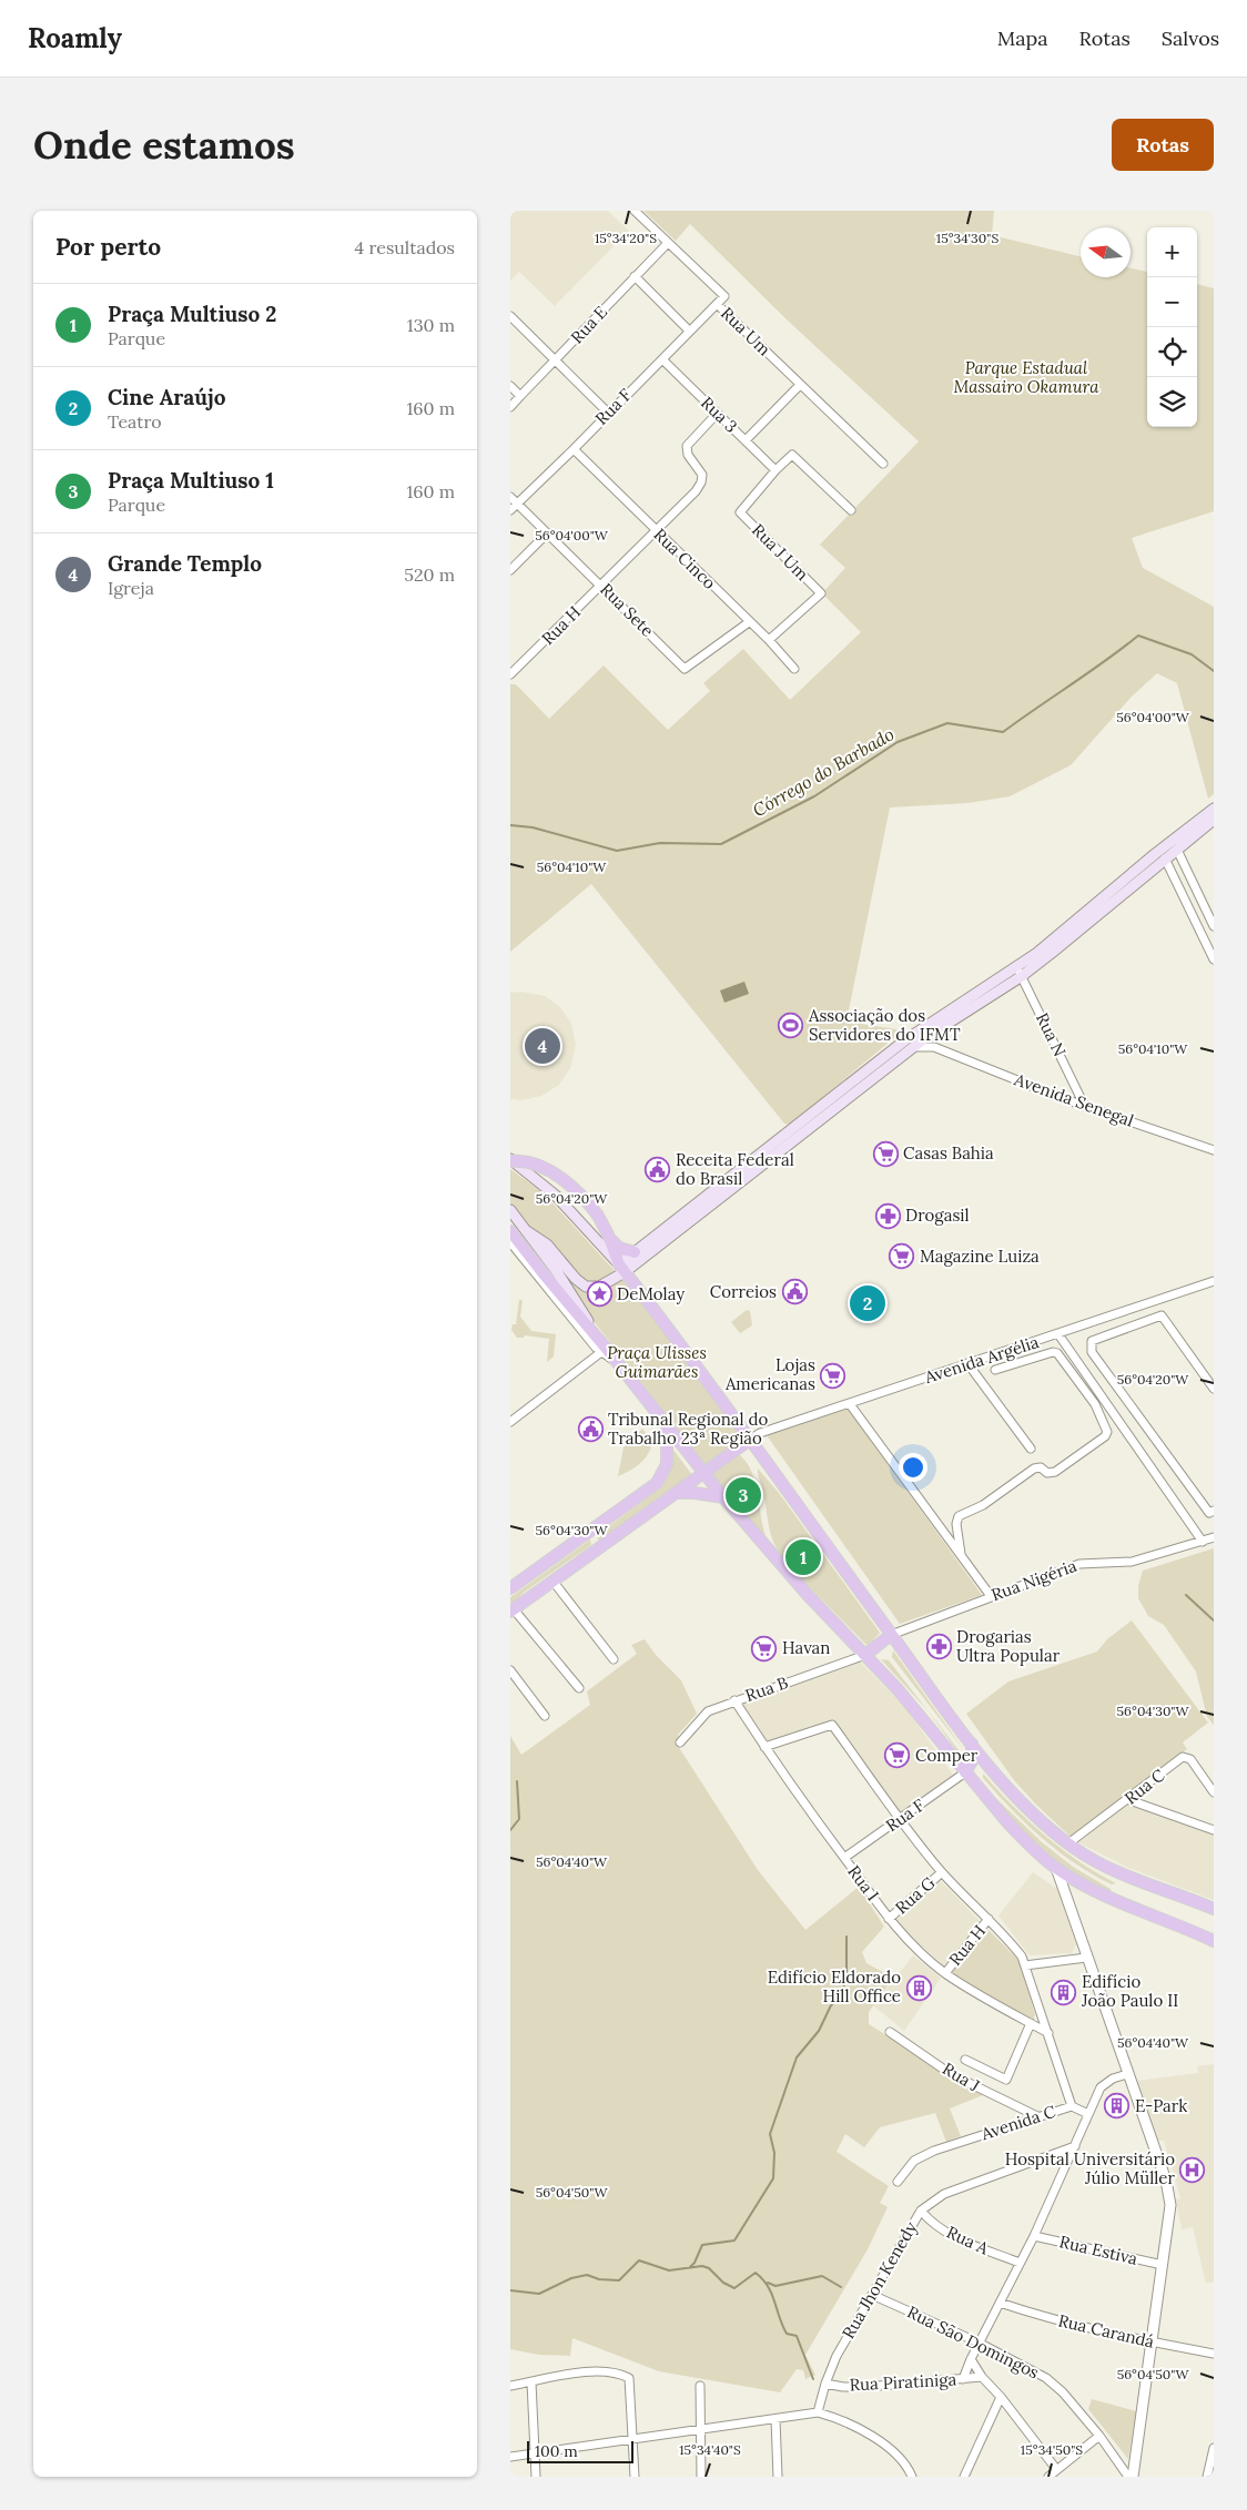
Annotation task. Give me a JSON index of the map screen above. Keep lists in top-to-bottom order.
{
  "streets": {
    "street": [
      "Rua E",
      "Rua Um",
      "Rua F",
      "Rua 3",
      "Rua J Um",
      "Rua Cinco",
      "Rua Sete",
      "Rua H",
      "Rua N",
      "Avenida Senegal",
      "Avenida Argélia",
      "Rua Nigéria",
      "Rua B",
      "Rua C",
      "Rua I",
      "Rua G",
      "Rua J",
      "Avenida C",
      "Rua A",
      "Rua Estiva",
      "Rua Jhon Kenedy",
      "Rua Carandá",
      "Rua São Domingos",
      "Rua Piratiniga"
    ]
  },
  "crossings": [
    ["Rua E", "Rua Um"],
    ["Rua Um", "Rua F"],
    ["Rua F", "Rua 3"],
    ["Rua F", "Rua Cinco"],
    ["Rua F", "Rua Sete"],
    ["Rua F", "Rua I"],
    ["Rua F", "Avenida C"],
    ["Rua 3", "Rua J Um"],
    ["Rua 3", "Rua H"],
    ["Rua J Um", "Rua Cinco"],
    ["Rua Cinco", "Rua Sete"],
    ["Rua Cinco", "Rua H"],
    ["Rua Sete", "Rua H"],
    ["Rua H", "Rua I"],
    ["Rua H", "Avenida C"],
    ["Rua N", "Avenida Senegal"],
    ["Rua B", "Rua I"],
    ["Rua I", "Rua G"],
    ["Rua I", "Avenida C"],
    ["Rua G", "Avenida C"],
    ["Rua J", "Avenida C"],
    ["Rua A", "Rua Jhon Kenedy"],
    ["Rua Jhon Kenedy", "Rua São Domingos"],
    ["Rua Jhon Kenedy", "Rua Piratiniga"]
  ],
  "water": ["Córrego do Barbado"],
  "parks": ["Parque Estadual Massairo Okamura", "Praça Ulisses Guimarães"],
  "places": {
    "sports": ["Associação dos Servidores do IFMT"],
    "supermarket": [
      "Casas Bahia",
      "Magazine Luiza",
      "Lojas Americanas",
      "Havan",
      "Comper"
    ],
    "public building": ["Receita Federal do Brasil", "Correios", "Tribunal Regional do Trabalho 23ª Região"],
    "pharmacy": ["Drogasil", "Drogarias Ultra Popular"],
    "place": ["DeMolay"],
    "building": ["Edifício Eldorado Hill Office", "Edifício João Paulo II", "E-Park"],
    "hospital": ["Hospital Universitário Júlio Müller"]
  },
  "scale_bar": "100 m",
  "north": "left",
  "page": {
    "header": "Roamly",
    "nav": ["Mapa", "Rotas", "Salvos"],
    "buttons": "Rotas",
    "title": "Onde estamos",
    "heading": ["Por perto", "4 resultados"],
    "map_buttons": ["+", "−"],
    "list": [
      {
        "mark": "1",
        "name": "Praça Multiuso 2",
        "note": "Parque",
        "value": "130 m"
      },
      {
        "mark": "2",
        "name": "Cine Araújo",
        "note": "Teatro",
        "value": "160 m"
      },
      {
        "mark": "3",
        "name": "Praça Multiuso 1",
        "note": "Parque",
        "value": "160 m"
      },
      {
        "mark": "4",
        "name": "Grande Templo",
        "note": "Igreja",
        "value": "520 m"
      }
    ],
    "pins": [
      "4",
      "2",
      "3",
      "1"
    ],
    "scale": "100 m"
  },
  "coordinates": [
    "15°34'30\"S",
    "15°34'20\"S",
    "56°04'00\"W",
    "56°04'10\"W",
    "56°04'20\"W",
    "56°04'30\"W",
    "56°04'40\"W",
    "56°04'50\"W",
    "15°34'40\"S",
    "15°34'50\"S"
  ]
}
